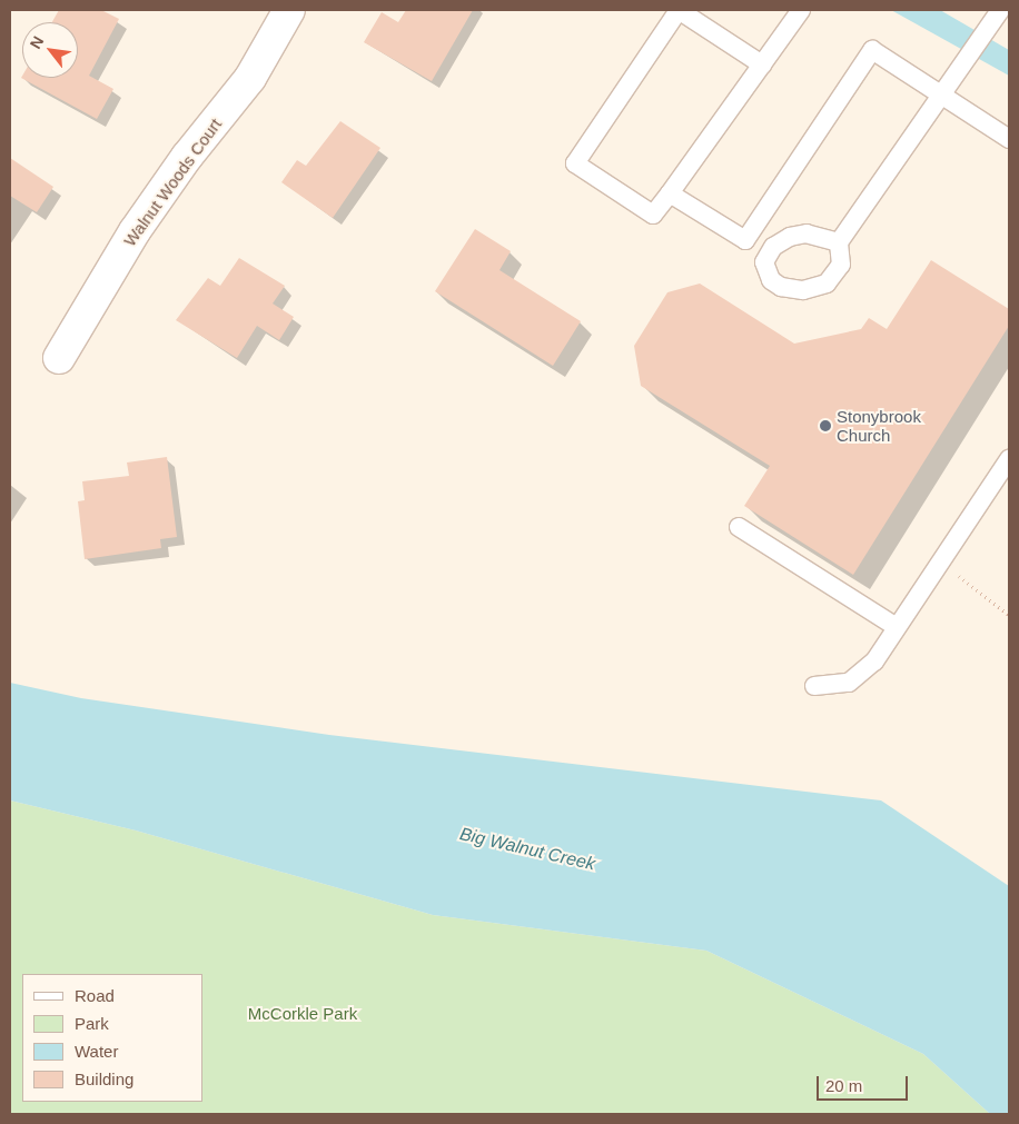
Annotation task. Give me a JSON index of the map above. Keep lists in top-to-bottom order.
{
  "streets": {
    "street": ["Walnut Woods Court"]
  },
  "water": ["Big Walnut Creek"],
  "parks": ["McCorkle Park"],
  "places": ["Stonybrook Church"],
  "legend": [
    "Road",
    "Park",
    "Water",
    "Building"
  ],
  "scale_bar": "20 m",
  "north": "top left"
}
